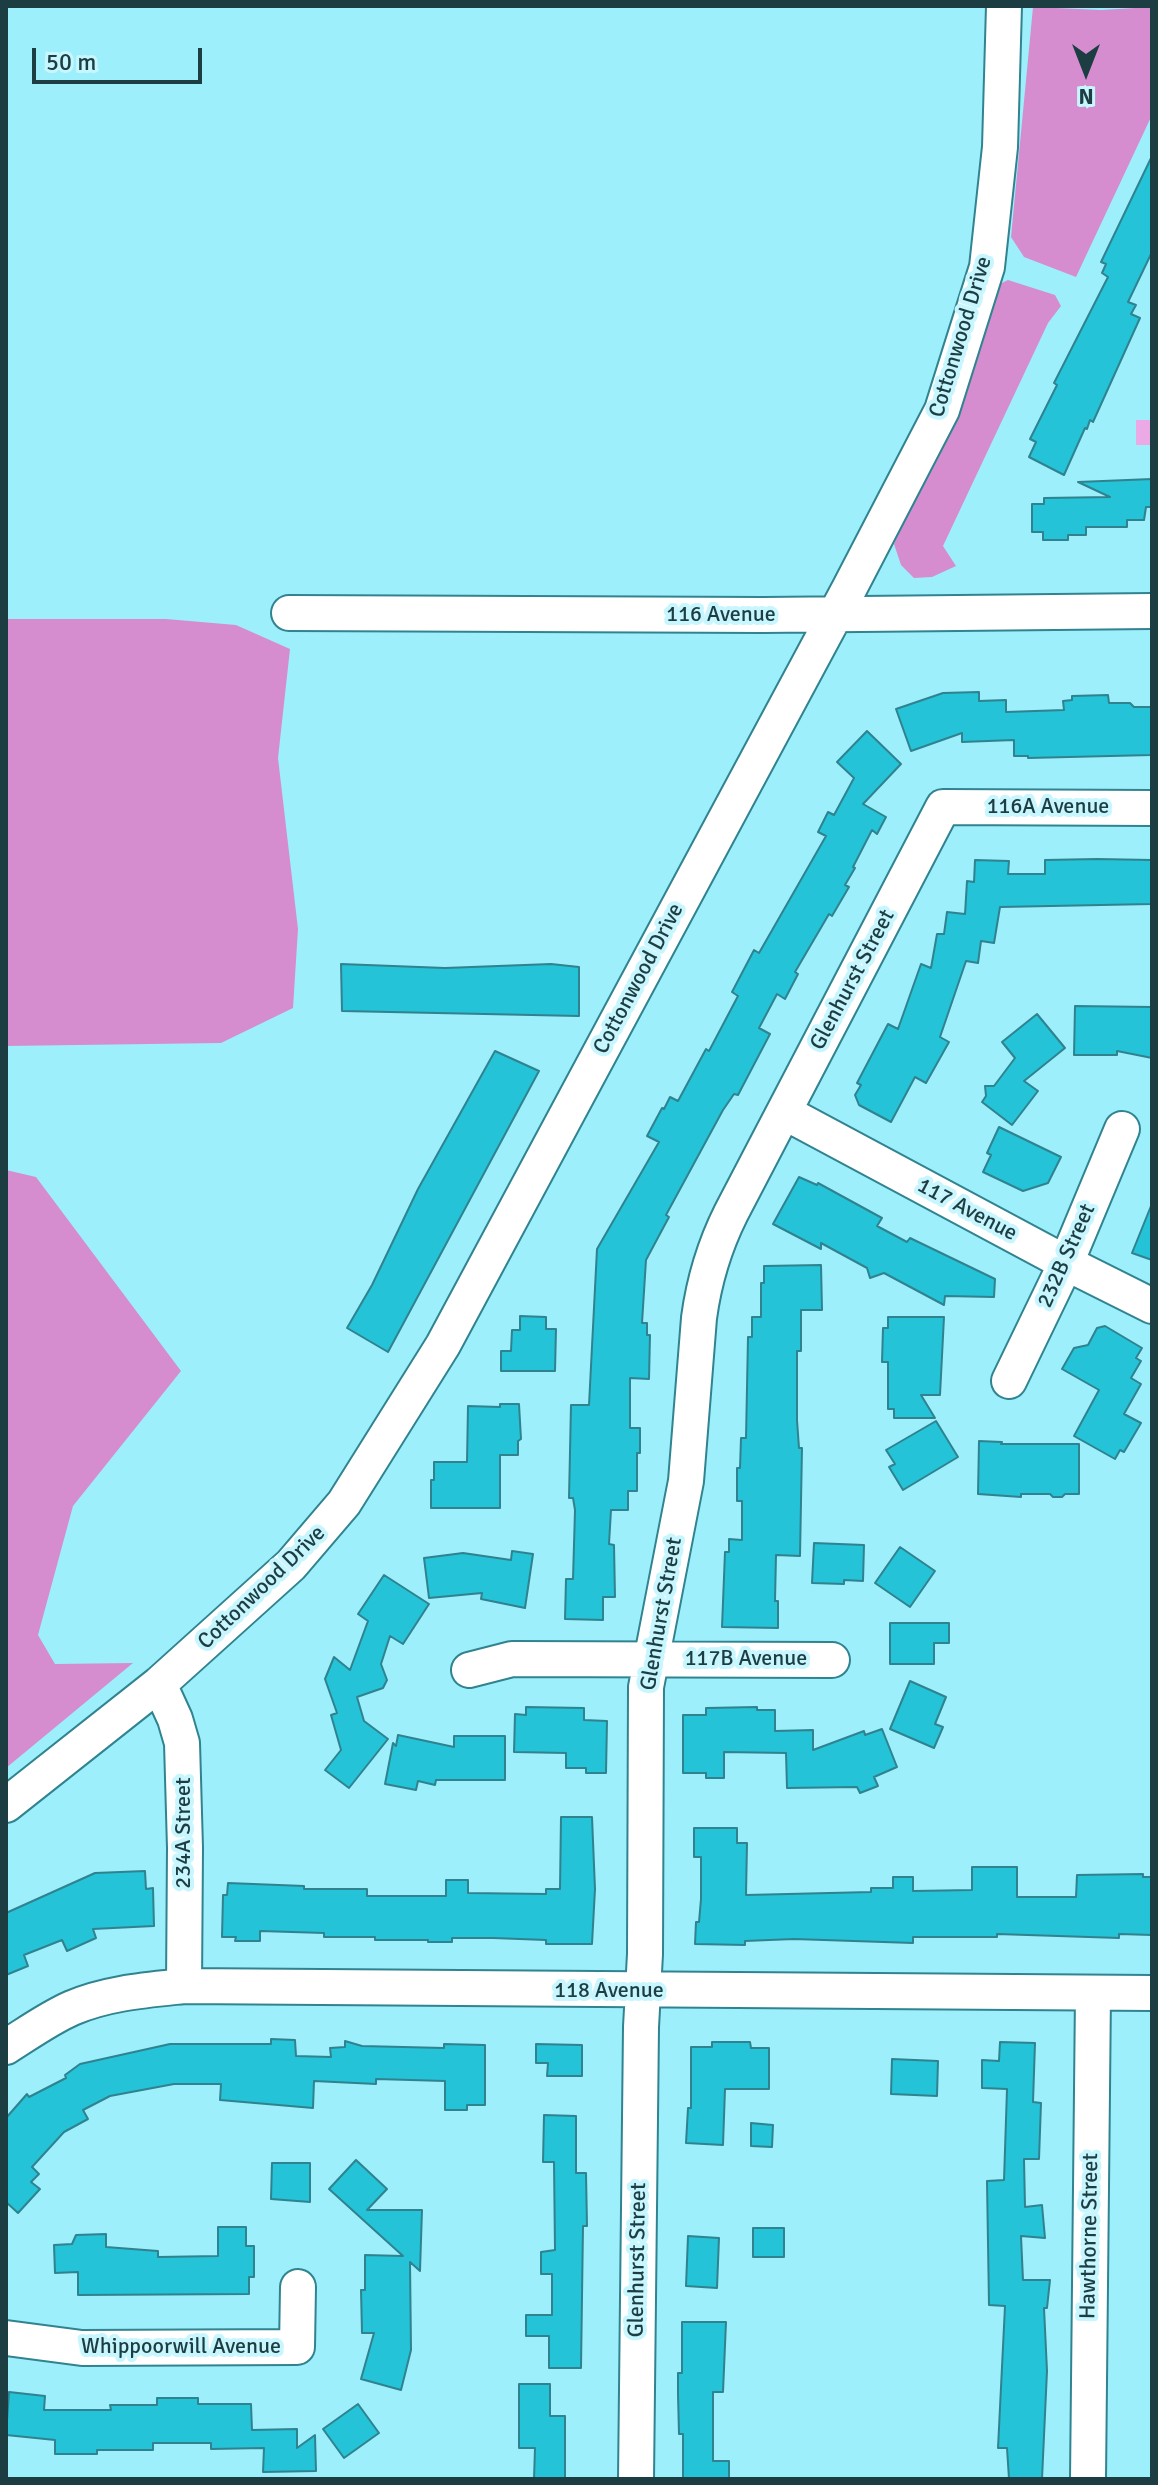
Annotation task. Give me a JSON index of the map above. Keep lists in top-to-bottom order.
{
  "streets": {
    "street": [
      "Cottonwood Drive",
      "116 Avenue",
      "116A Avenue",
      "Glenhurst Street",
      "117 Avenue",
      "232B Street",
      "117B Avenue",
      "234A Street",
      "118 Avenue",
      "Hawthorne Street",
      "Whippoorwill Avenue"
    ]
  },
  "crossings": [
    ["Cottonwood Drive", "116 Avenue"],
    ["Cottonwood Drive", "234A Street"],
    ["116A Avenue", "Glenhurst Street"],
    ["Glenhurst Street", "117 Avenue"],
    ["Glenhurst Street", "117B Avenue"],
    ["Glenhurst Street", "118 Avenue"],
    ["117 Avenue", "232B Street"],
    ["234A Street", "118 Avenue"],
    ["118 Avenue", "Hawthorne Street"]
  ],
  "scale_bar": "50 m",
  "north": "bottom"
}
